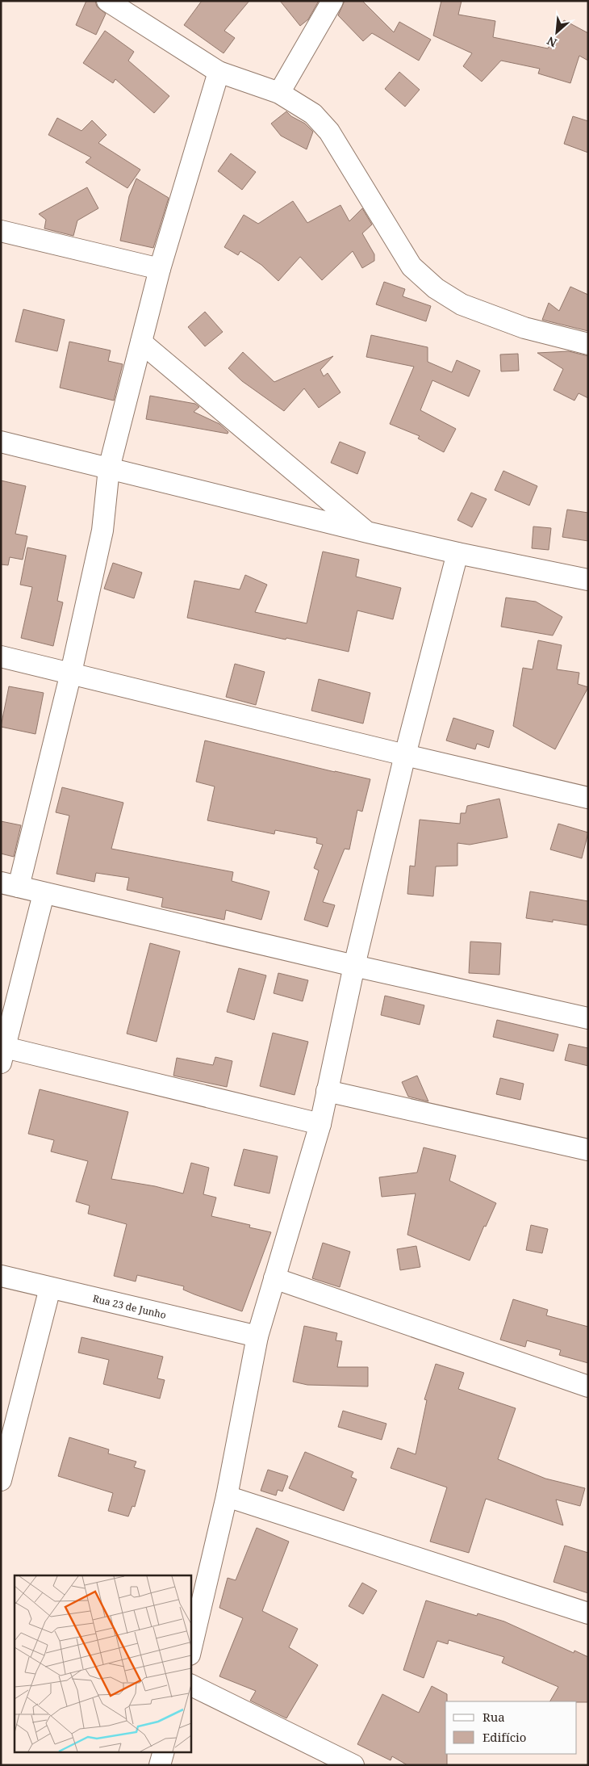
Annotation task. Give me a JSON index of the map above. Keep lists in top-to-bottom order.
{
  "streets": {
    "street": ["Rua 23 de Junho"]
  },
  "legend": ["Rua", "Edifício"],
  "north": "bottom left"
}
